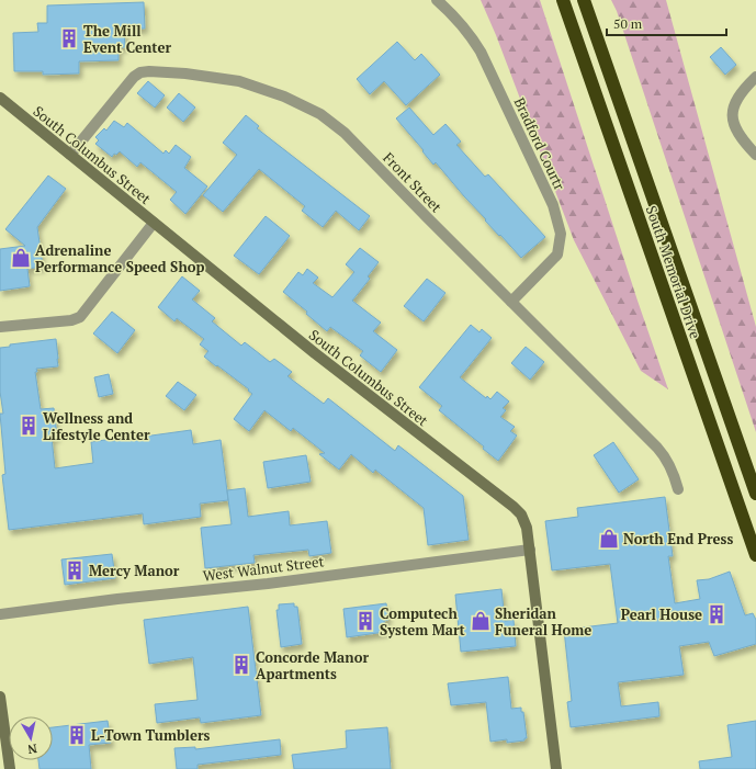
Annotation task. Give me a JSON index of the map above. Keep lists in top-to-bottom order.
{
  "streets": {
    "highway": ["South Memorial Drive"],
    "street": [
      "Bradford Courtr",
      "South Columbus Street",
      "Front Street",
      "West Walnut Street"
    ]
  },
  "crossings": [
    ["Bradford Courtr", "Front Street"],
    ["South Columbus Street", "Front Street"],
    ["South Columbus Street", "West Walnut Street"]
  ],
  "places": {
    "building": [
      "The Mill Event Center",
      "Wellness and Lifestyle Center",
      "Mercy Manor",
      "Pearl House",
      "Computech System Mart",
      "Concorde Manor Apartments",
      "L-Town Tumblers"
    ],
    "shop": ["Adrenaline Performance Speed Shop", "North End Press", "Sheridan Funeral Home"]
  },
  "scale_bar": "50 m",
  "north": "bottom"
}
